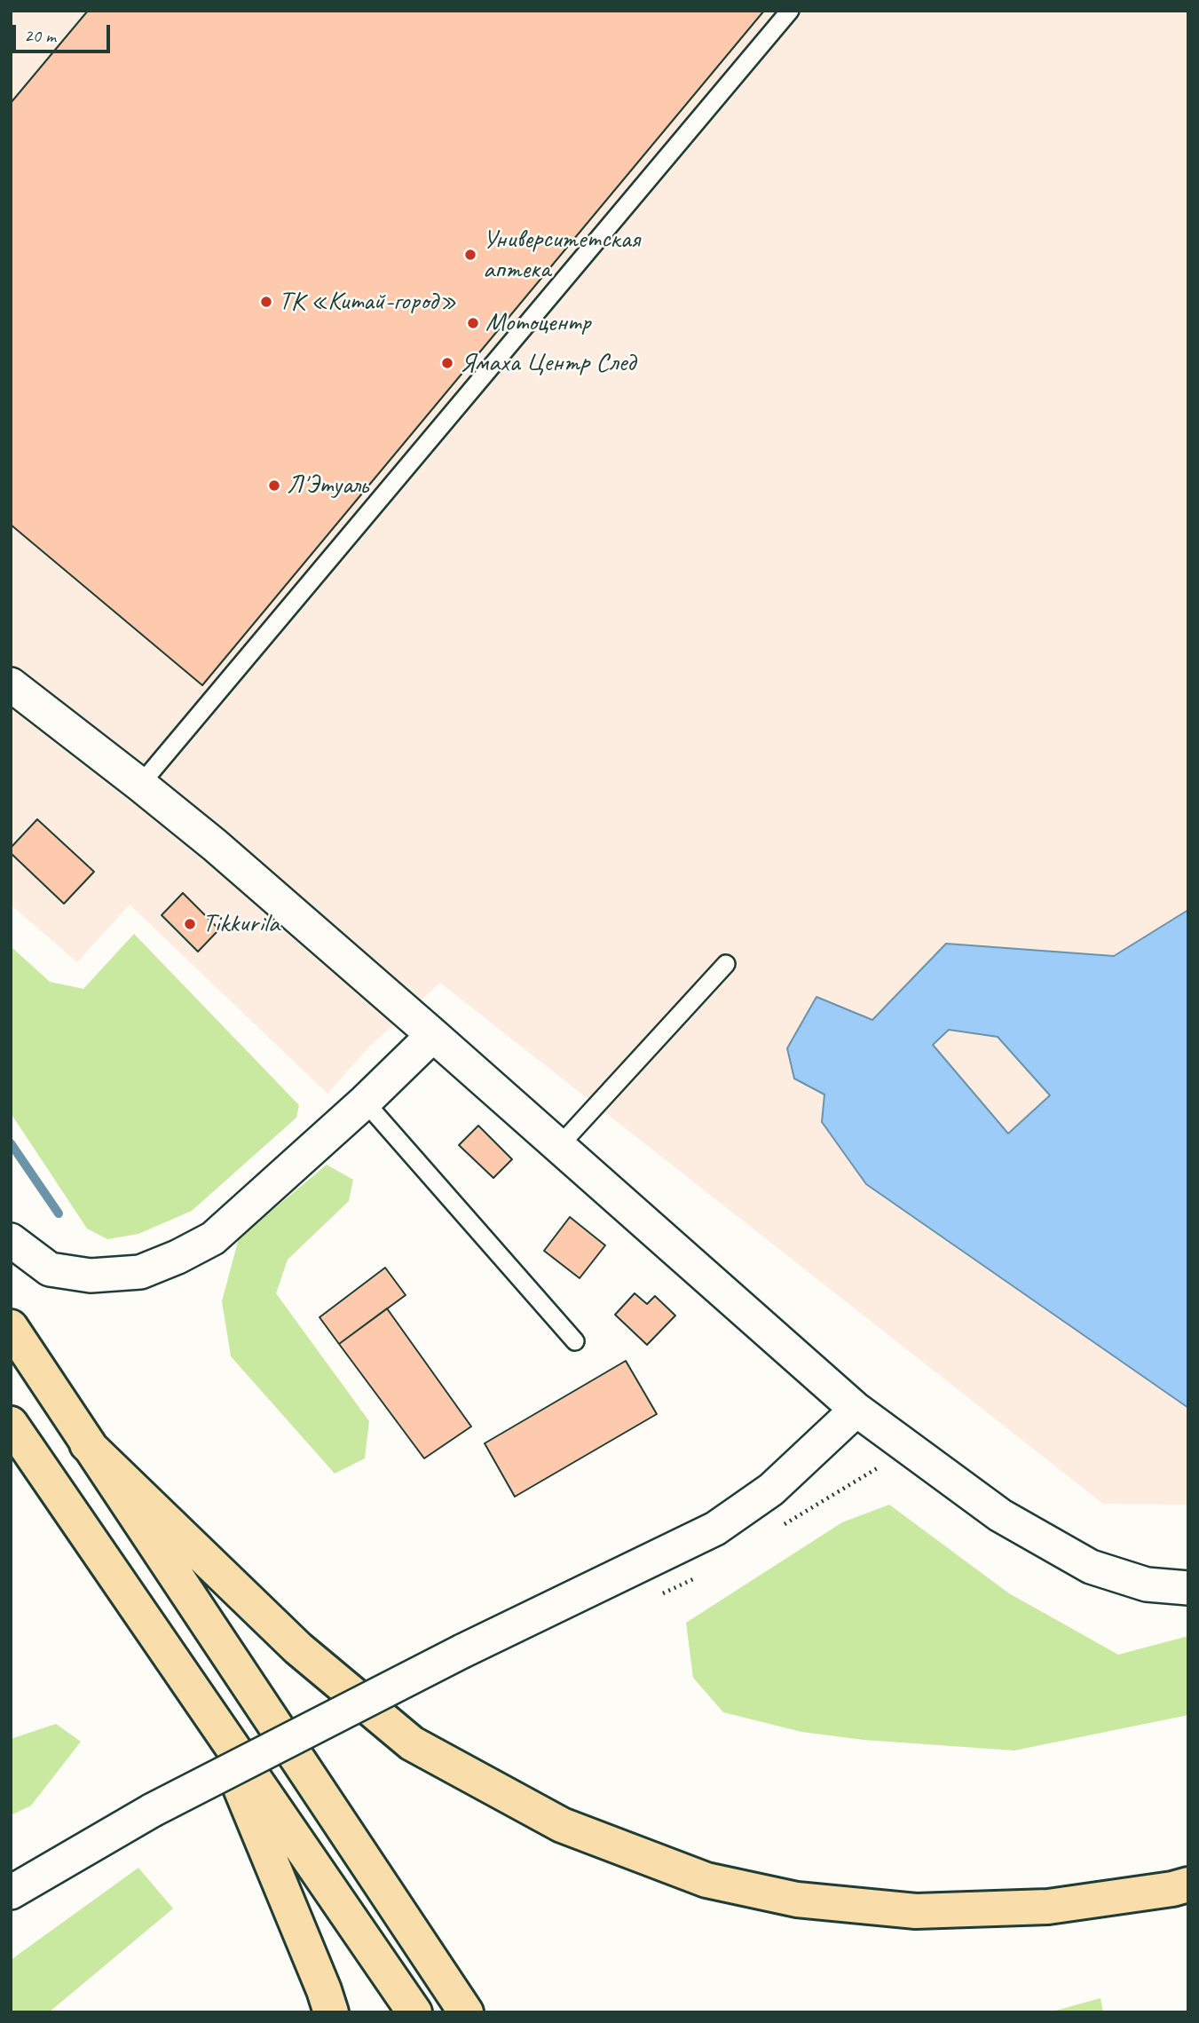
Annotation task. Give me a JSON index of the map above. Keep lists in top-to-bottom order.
{
  "places": [
    "Университетская аптека",
    "ТК «Китай-город»",
    "Мотоцентр",
    "Ямаха Центр След",
    "Л'Этуаль",
    "Tikkurila"
  ],
  "scale_bar": "20 m"
}
